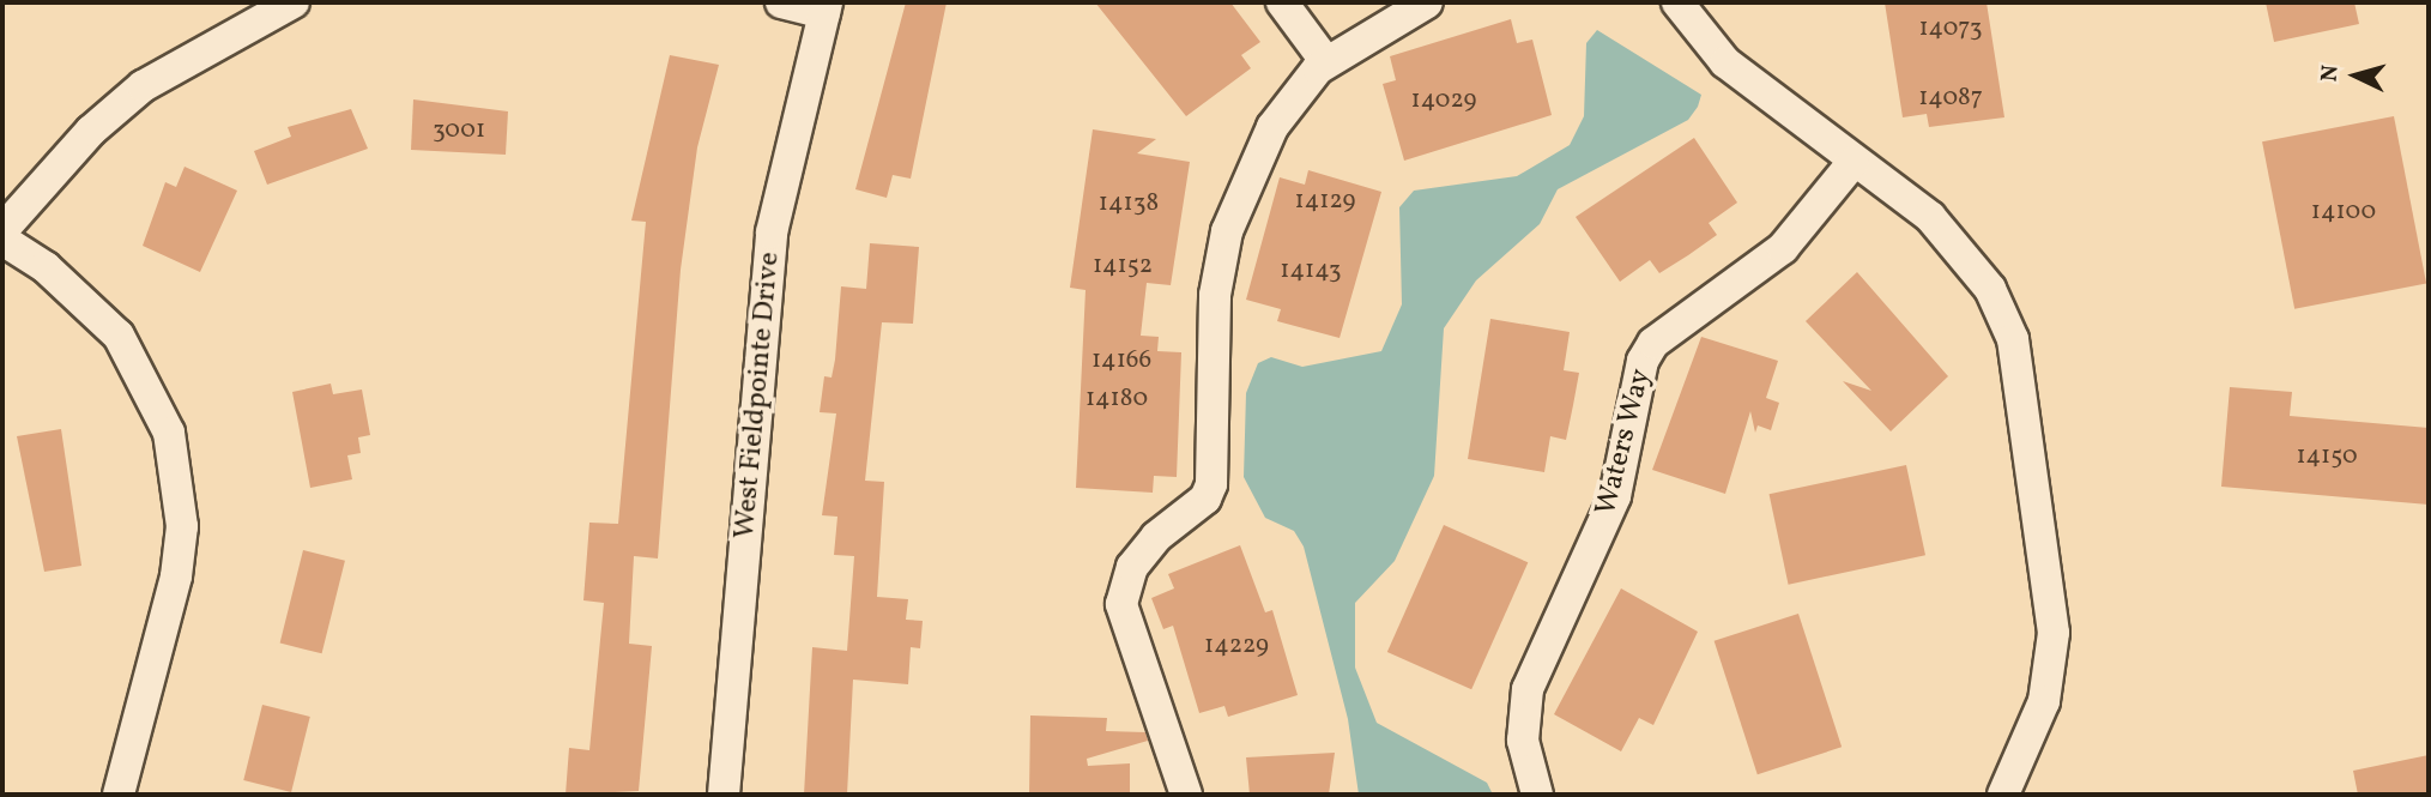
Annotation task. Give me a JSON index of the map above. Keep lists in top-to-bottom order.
{
  "streets": {
    "street": ["West Fieldpointe Drive", "Waters Way"]
  },
  "house_numbers": [
    "14073",
    "14087",
    "14029",
    "3001",
    "14129",
    "14138",
    "14100",
    "14152",
    "14143",
    "14166",
    "14180",
    "14150",
    "14229"
  ],
  "north": "left"
}
